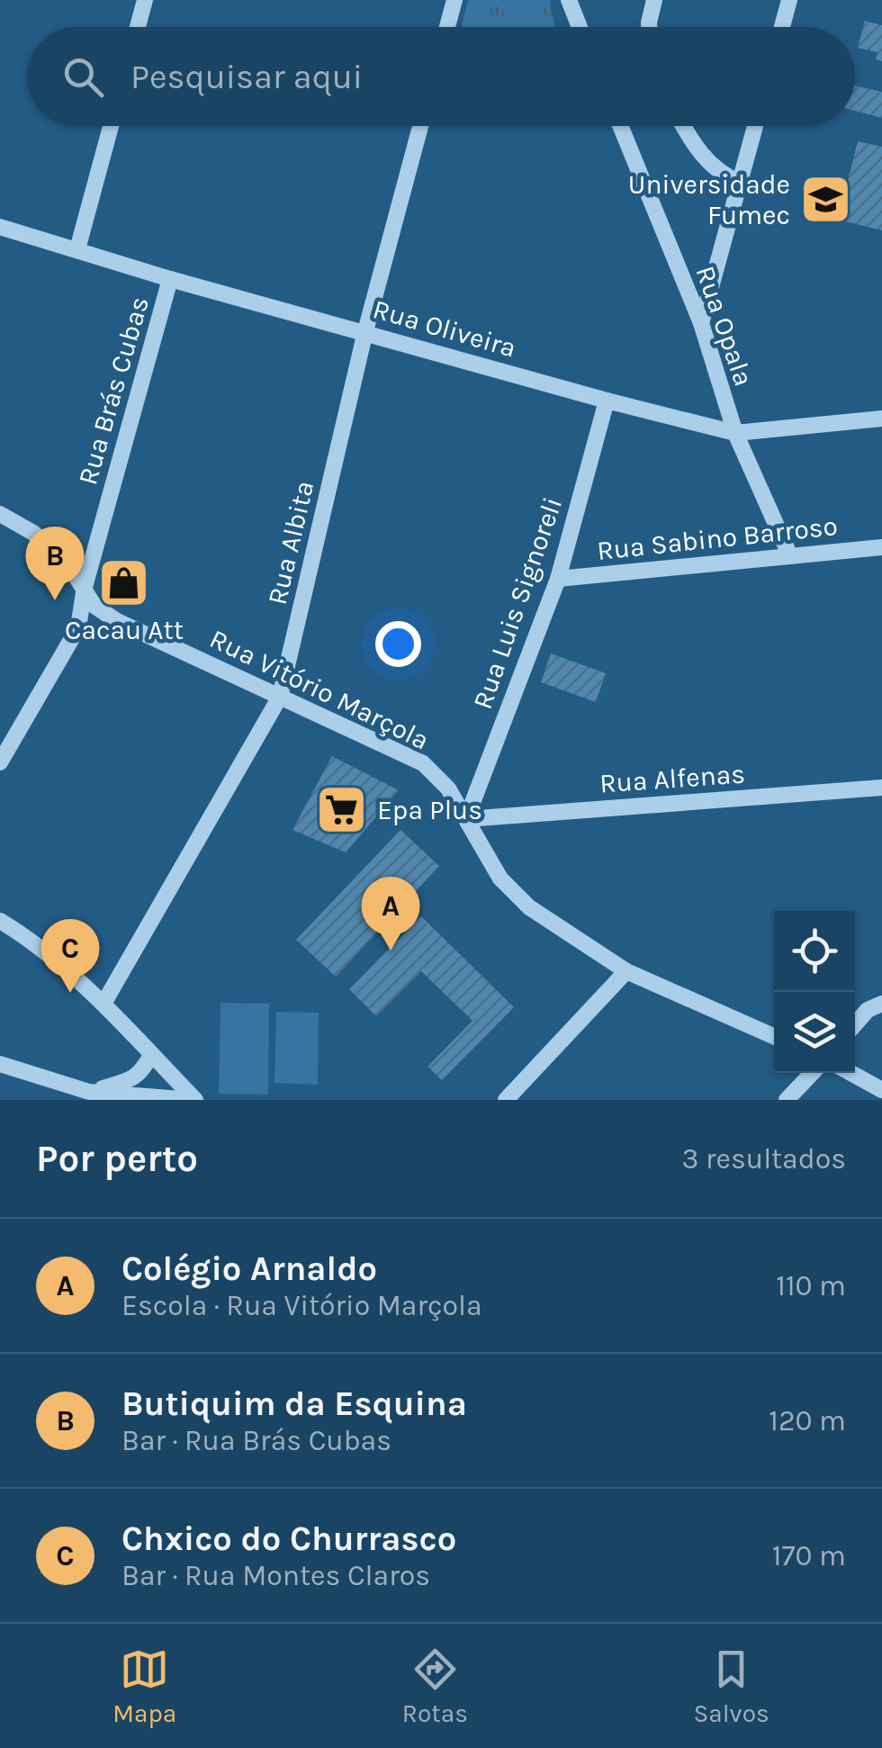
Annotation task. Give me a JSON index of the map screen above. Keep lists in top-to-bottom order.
{
  "streets": {
    "street": [
      "Rua Opala",
      "Rua Oliveira",
      "Rua Brás Cubas",
      "Rua Sabino Barroso",
      "Rua Albita",
      "Rua Luis Signoreli",
      "Rua Vitório Marçola",
      "Rua Alfenas"
    ]
  },
  "crossings": [
    ["Rua Opala", "Rua Oliveira"],
    ["Rua Opala", "Rua Sabino Barroso"],
    ["Rua Oliveira", "Rua Brás Cubas"],
    ["Rua Oliveira", "Rua Albita"],
    ["Rua Oliveira", "Rua Luis Signoreli"],
    ["Rua Brás Cubas", "Rua Vitório Marçola"],
    ["Rua Sabino Barroso", "Rua Luis Signoreli"],
    ["Rua Albita", "Rua Vitório Marçola"],
    ["Rua Luis Signoreli", "Rua Vitório Marçola"],
    ["Rua Luis Signoreli", "Rua Alfenas"],
    ["Rua Vitório Marçola", "Rua Alfenas"]
  ],
  "places": {
    "school or university": ["Universidade Fumec"],
    "shop": ["Cacau Att"],
    "supermarket": ["Epa Plus"]
  },
  "page": {
    "search": "Pesquisar aqui",
    "pins": ["B", "A", "C"],
    "heading": ["Por perto", "3 resultados"],
    "list": [
      {
        "mark": "A",
        "name": "Colégio Arnaldo",
        "note": "Escola · Rua Vitório Marçola",
        "value": "110 m"
      },
      {
        "mark": "B",
        "name": "Butiquim da Esquina",
        "note": "Bar · Rua Brás Cubas",
        "value": "120 m"
      },
      {
        "mark": "C",
        "name": "Chxico do Churrasco",
        "note": "Bar · Rua Montes Claros",
        "value": "170 m"
      }
    ],
    "nav": ["Mapa", "Rotas", "Salvos"]
  }
}
